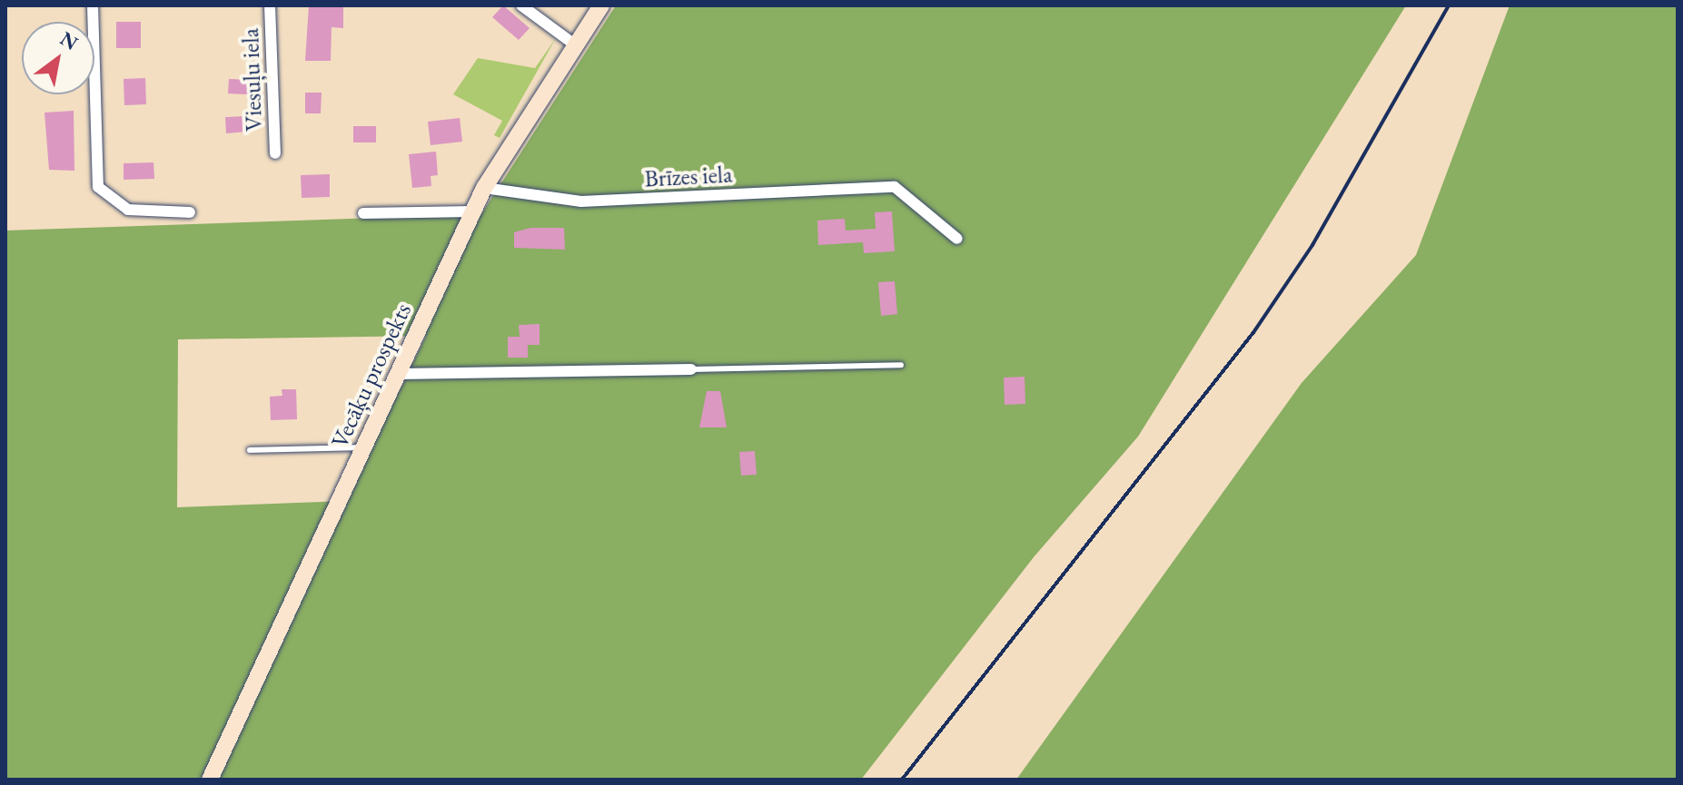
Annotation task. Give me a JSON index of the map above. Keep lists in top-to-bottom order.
{
  "streets": {
    "main road": ["Vecāķu prospekts"],
    "street": ["Viesuļu iela", "Brīzes iela"]
  },
  "crossings": [
    ["Brīzes iela", "Vecāķu prospekts"]
  ],
  "north": "top right"
}
